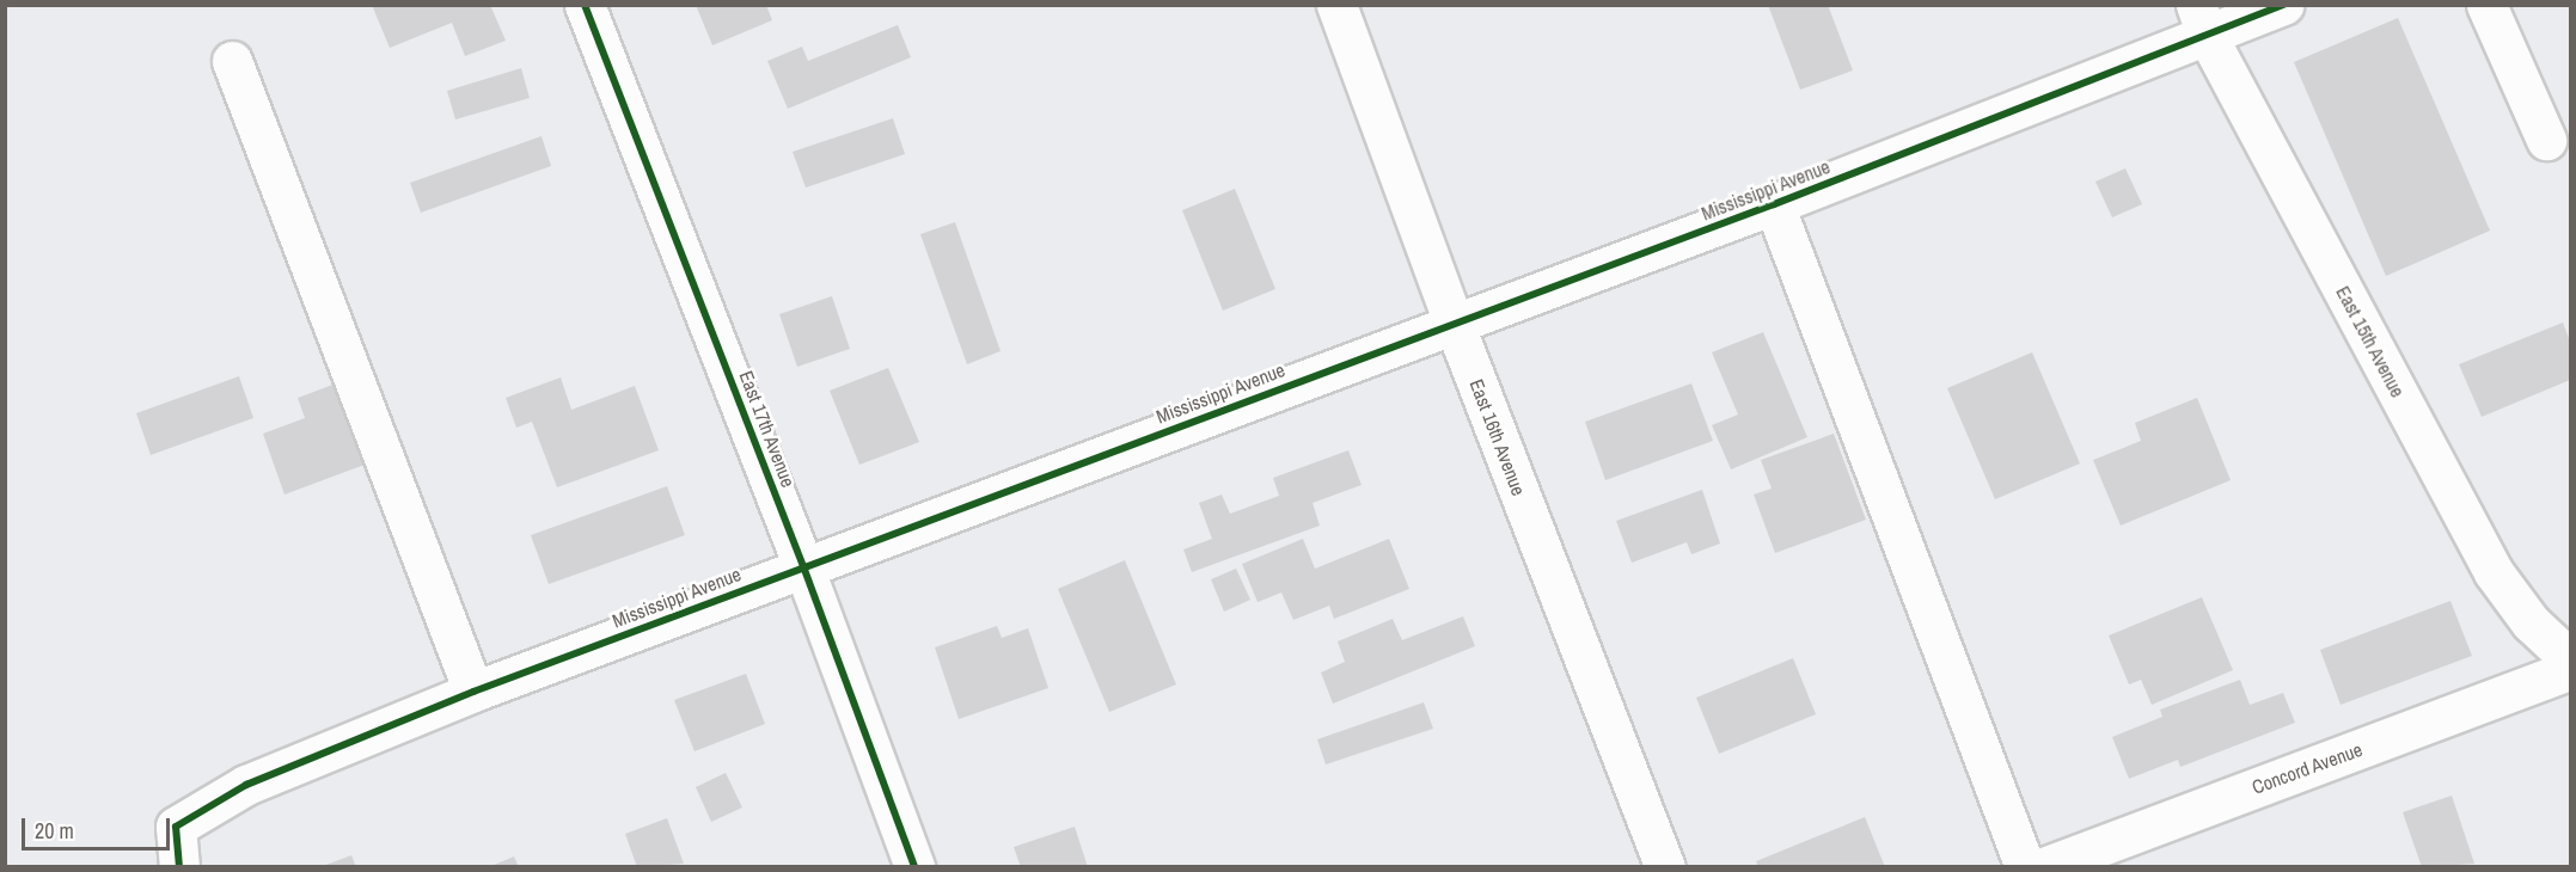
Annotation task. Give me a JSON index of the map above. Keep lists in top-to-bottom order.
{
  "streets": {
    "street": [
      "Mississippi Avenue",
      "East 15th Avenue",
      "East 17th Avenue",
      "East 16th Avenue",
      "Concord Avenue"
    ]
  },
  "crossings": [
    ["Mississippi Avenue", "East 15th Avenue"],
    ["Mississippi Avenue", "East 17th Avenue"],
    ["Mississippi Avenue", "East 16th Avenue"]
  ],
  "scale_bar": "20 m"
}
